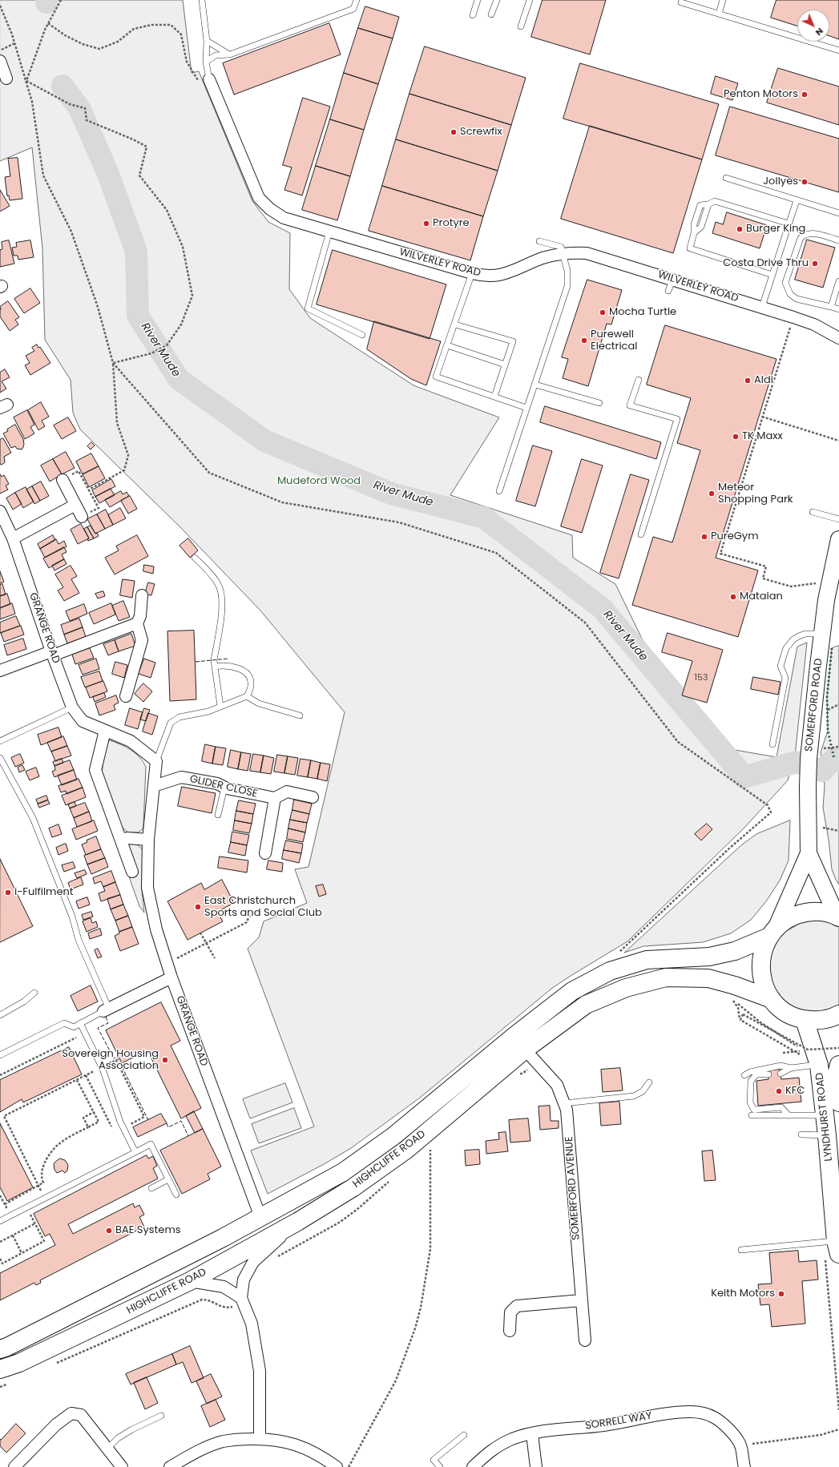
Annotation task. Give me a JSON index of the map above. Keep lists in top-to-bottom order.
{
  "streets": {
    "main road": ["SOMERFORD ROAD", "LYNDHURST ROAD", "HIGHCLIFFE ROAD"],
    "street": [
      "WILVERLEY ROAD",
      "GRANGE ROAD",
      "GLIDER CLOSE",
      "SOMERFORD AVENUE",
      "SORRELL WAY"
    ]
  },
  "crossings": [
    ["GRANGE ROAD", "GLIDER CLOSE"],
    ["GRANGE ROAD", "HIGHCLIFFE ROAD"],
    ["SOMERFORD ROAD", "HIGHCLIFFE ROAD"],
    ["HIGHCLIFFE ROAD", "SOMERFORD AVENUE"]
  ],
  "water": ["River Mude"],
  "parks": ["Mudeford Wood"],
  "places": [
    "Penton Motors",
    "Screwfix",
    "Jollyes",
    "Protyre",
    "Burger King",
    "Costa Drive Thru",
    "Mocha Turtle",
    "Purewell Electrical",
    "Aldi",
    "TK Maxx",
    "Meteor Shopping Park",
    "PureGym",
    "Matalan",
    "i-Fulfilment",
    "East Christchurch Sports and Social Club",
    "Sovereign Housing Association",
    "KFC",
    "BAE Systems",
    "Keith Motors"
  ],
  "house_numbers": ["153"],
  "north": "bottom right"
}
